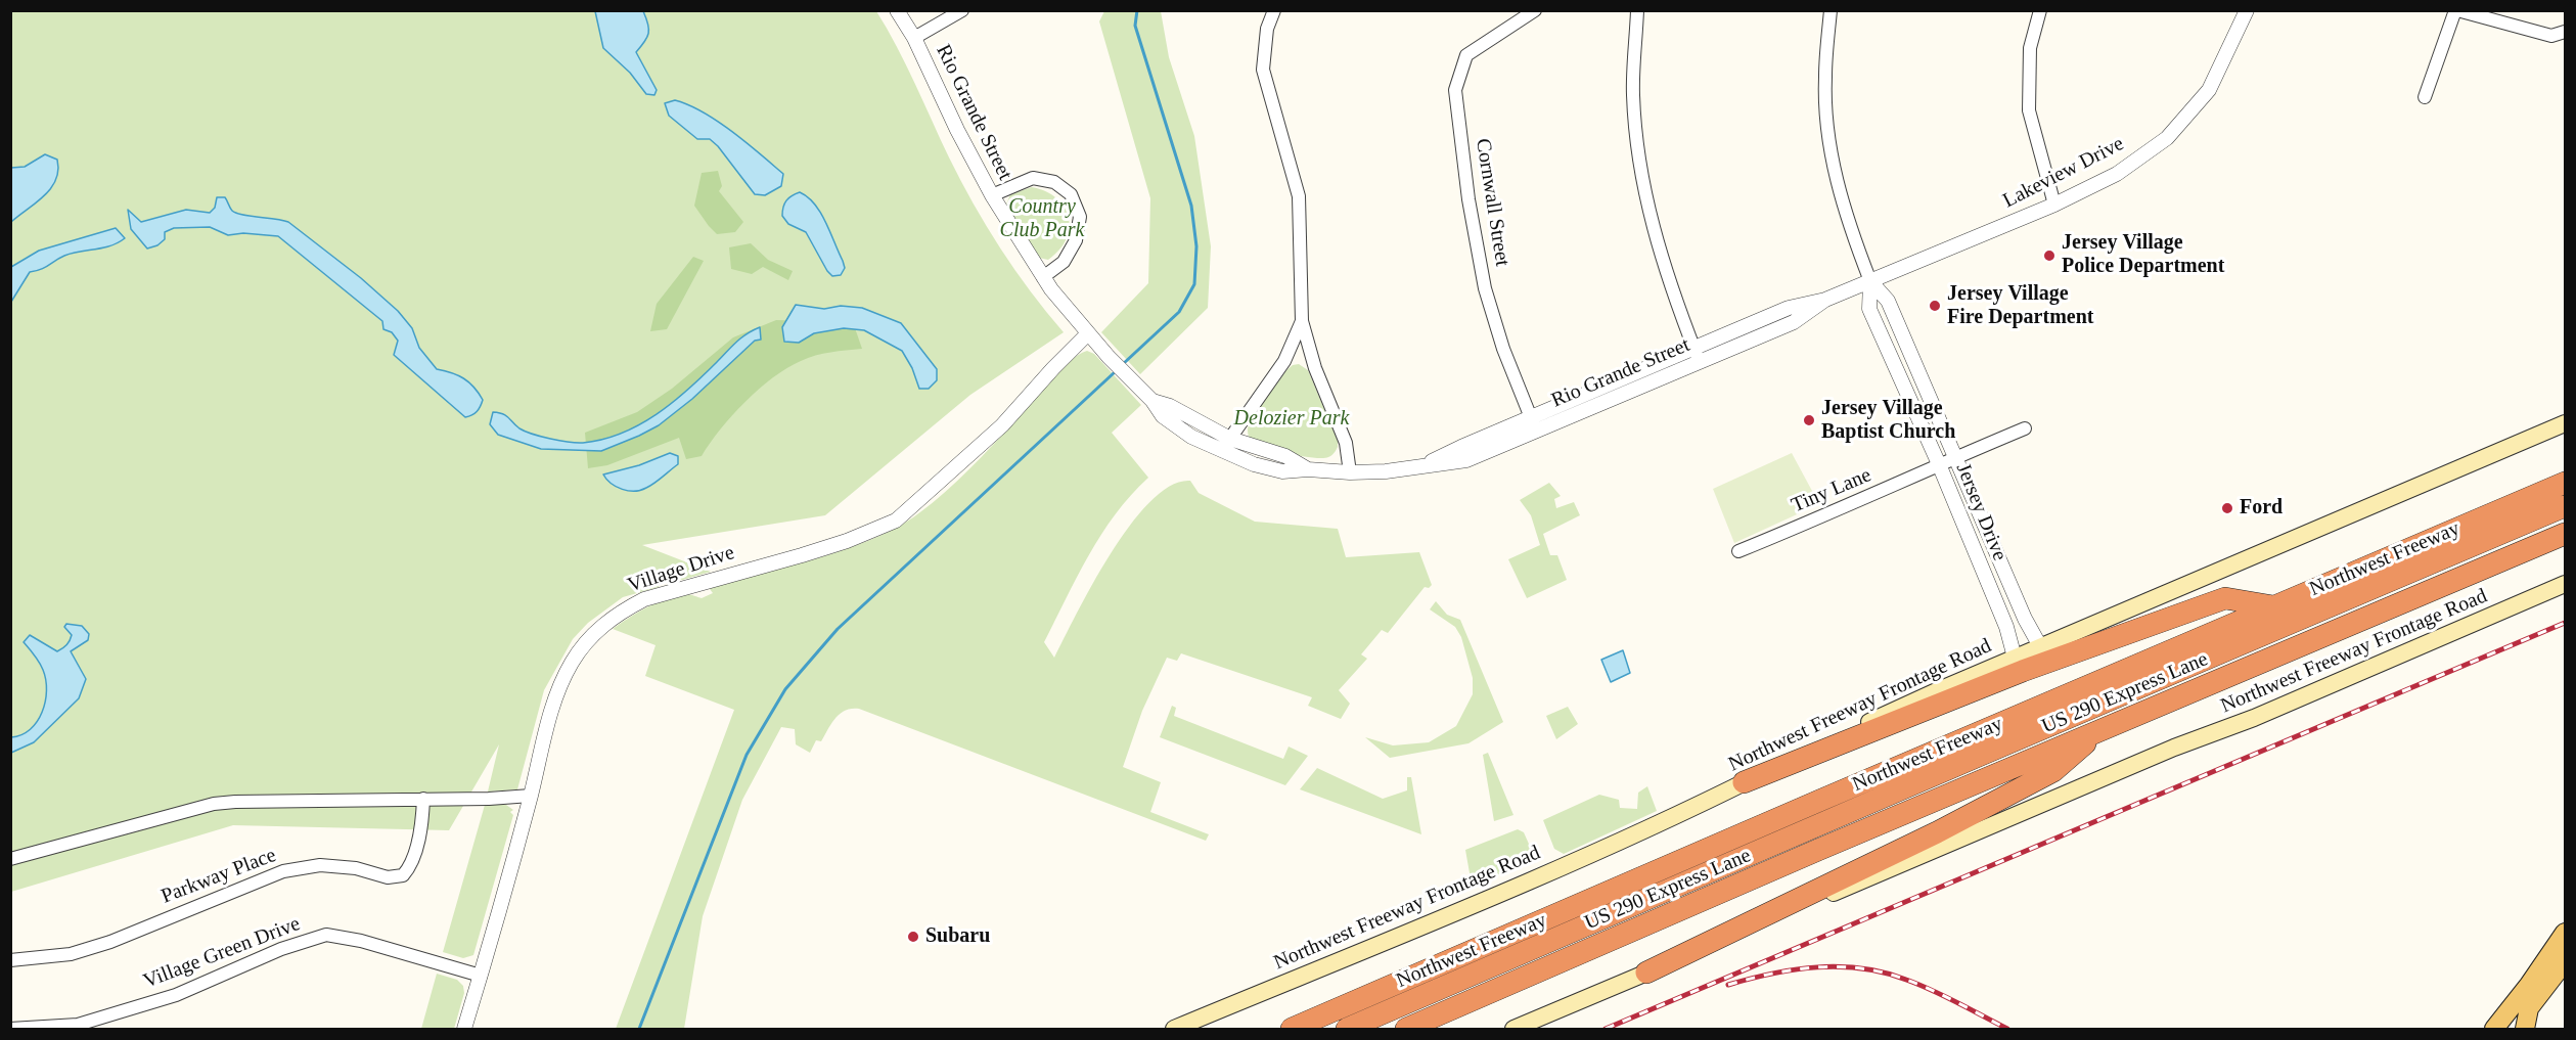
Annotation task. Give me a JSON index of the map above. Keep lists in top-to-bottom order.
{
  "streets": {
    "highway": ["Northwest Freeway", "US 290 Express Lane"],
    "main road": ["Northwest Freeway Frontage Road"],
    "street": [
      "Rio Grande Street",
      "Lakeview Drive",
      "Cornwall Street",
      "Tiny Lane",
      "Jersey Drive",
      "Village Drive",
      "Parkway Place",
      "Village Green Drive"
    ]
  },
  "crossings": [
    ["Rio Grande Street", "Lakeview Drive"],
    ["Rio Grande Street", "Cornwall Street"],
    ["Rio Grande Street", "Jersey Drive"],
    ["Rio Grande Street", "Village Drive"],
    ["Lakeview Drive", "Jersey Drive"],
    ["Tiny Lane", "Jersey Drive"],
    ["Jersey Drive", "Northwest Freeway Frontage Road"],
    ["Village Drive", "Village Green Drive"]
  ],
  "parks": ["Country Club Park", "Delozier Park"],
  "places": [
    "Jersey Village Police Department",
    "Jersey Village Fire Department",
    "Jersey Village Baptist Church",
    "Ford",
    "Subaru"
  ]
}
